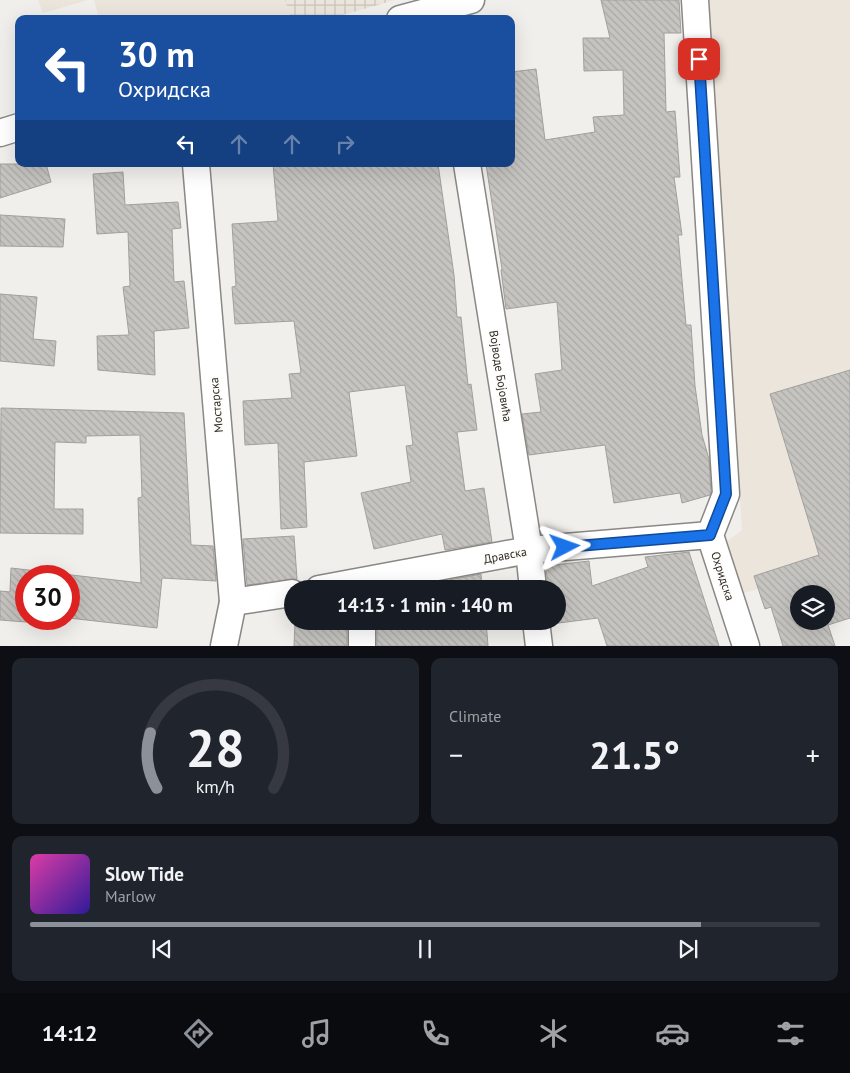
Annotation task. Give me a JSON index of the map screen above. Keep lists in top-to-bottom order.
{
  "streets": {
    "street": [
      "Војводе Бојовића",
      "Мостарска",
      "Дравска",
      "Охридска"
    ]
  },
  "crossings": [
    ["Војводе Бојовића", "Дравска"],
    ["Дравска", "Охридска"]
  ],
  "page": {
    "turn": ["30 m", "Охридска"],
    "limit": "30",
    "trip": "14:13 · 1 min · 140 m",
    "tile": "Climate",
    "heat": ["−", "21.5°", "+"],
    "song": ["Slow Tide", "Marlow"],
    "tabs": "14:12",
    "gauge": ["28", "km/h"]
  }
}
